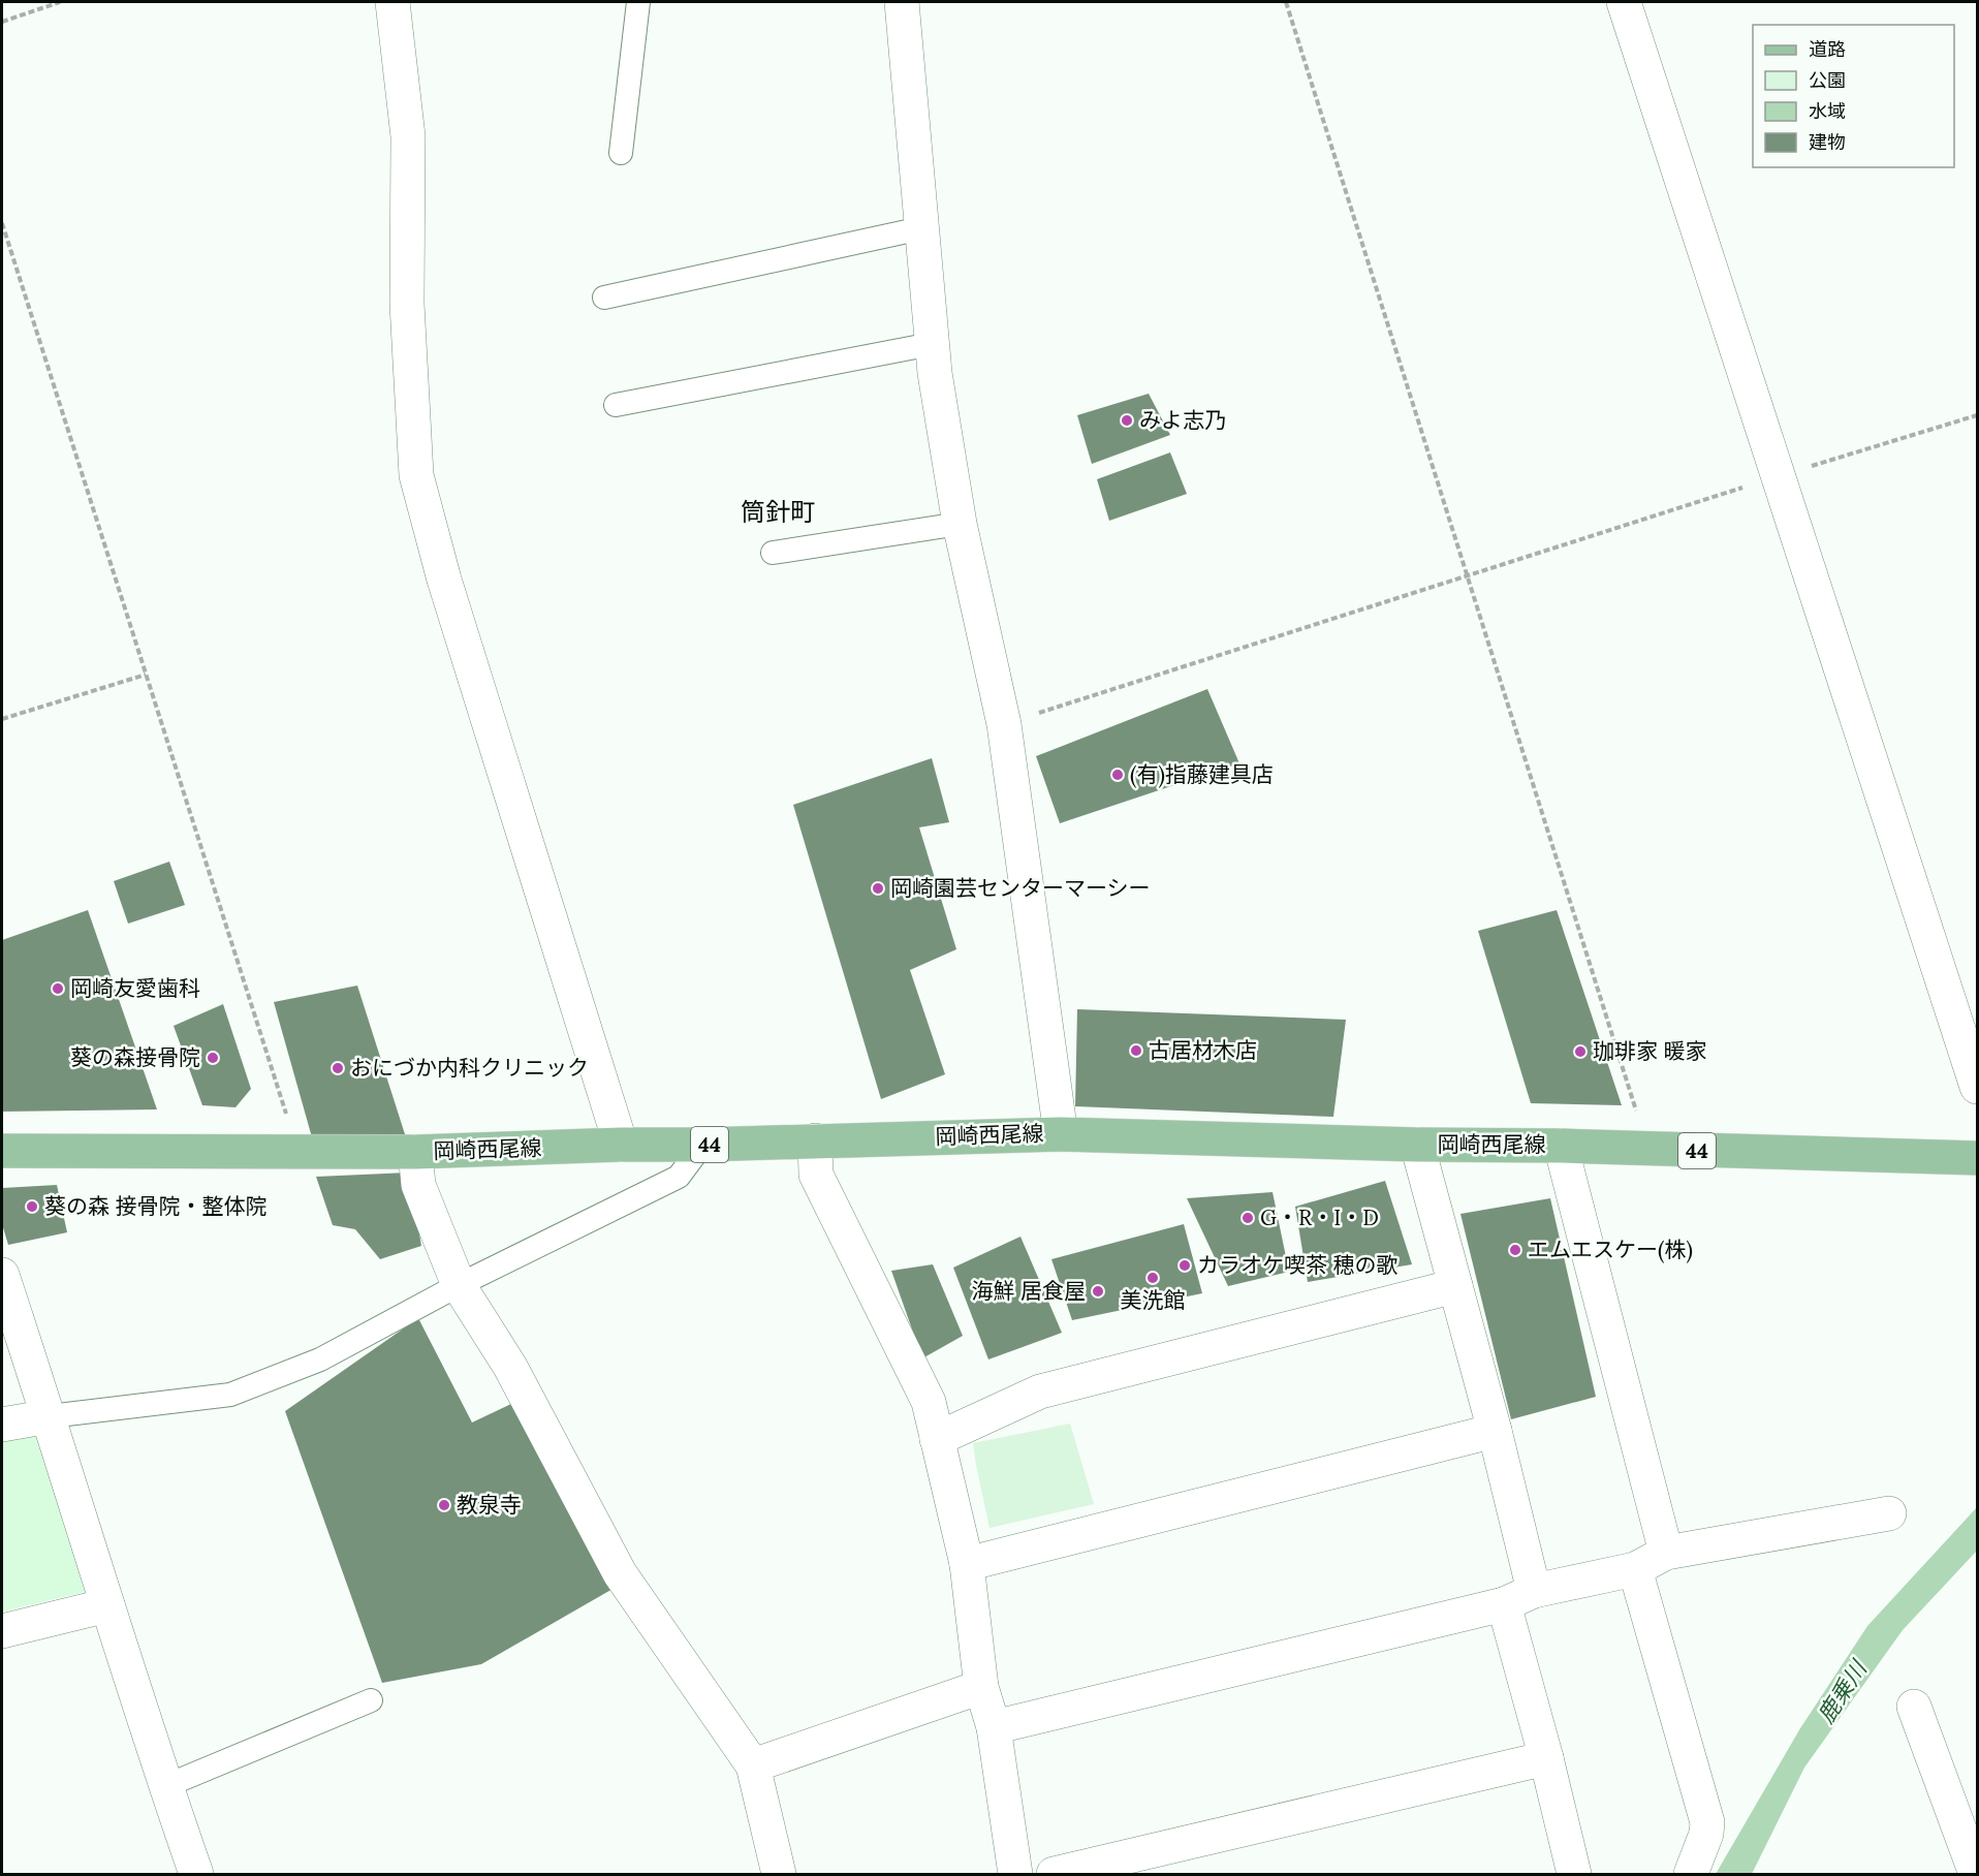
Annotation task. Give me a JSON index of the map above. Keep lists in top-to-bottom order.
{
  "streets": {
    "main road": ["岡崎西尾線", "44"]
  },
  "districts": ["筒針町"],
  "water": ["鹿乗川"],
  "places": [
    "みよ志乃",
    "(有)指藤建具店",
    "岡崎園芸センターマーシー",
    "岡崎友愛歯科",
    "古居材木店",
    "珈琲家 暖家",
    "葵の森接骨院",
    "おにづか内科クリニック",
    "葵の森 接骨院・整体院",
    "G・R・I・D",
    "エムエスケー(株)",
    "カラオケ喫茶 穂の歌",
    "美洗館",
    "海鮮 居食屋",
    "教泉寺"
  ],
  "legend": [
    "道路",
    "公園",
    "水域",
    "建物"
  ]
}
